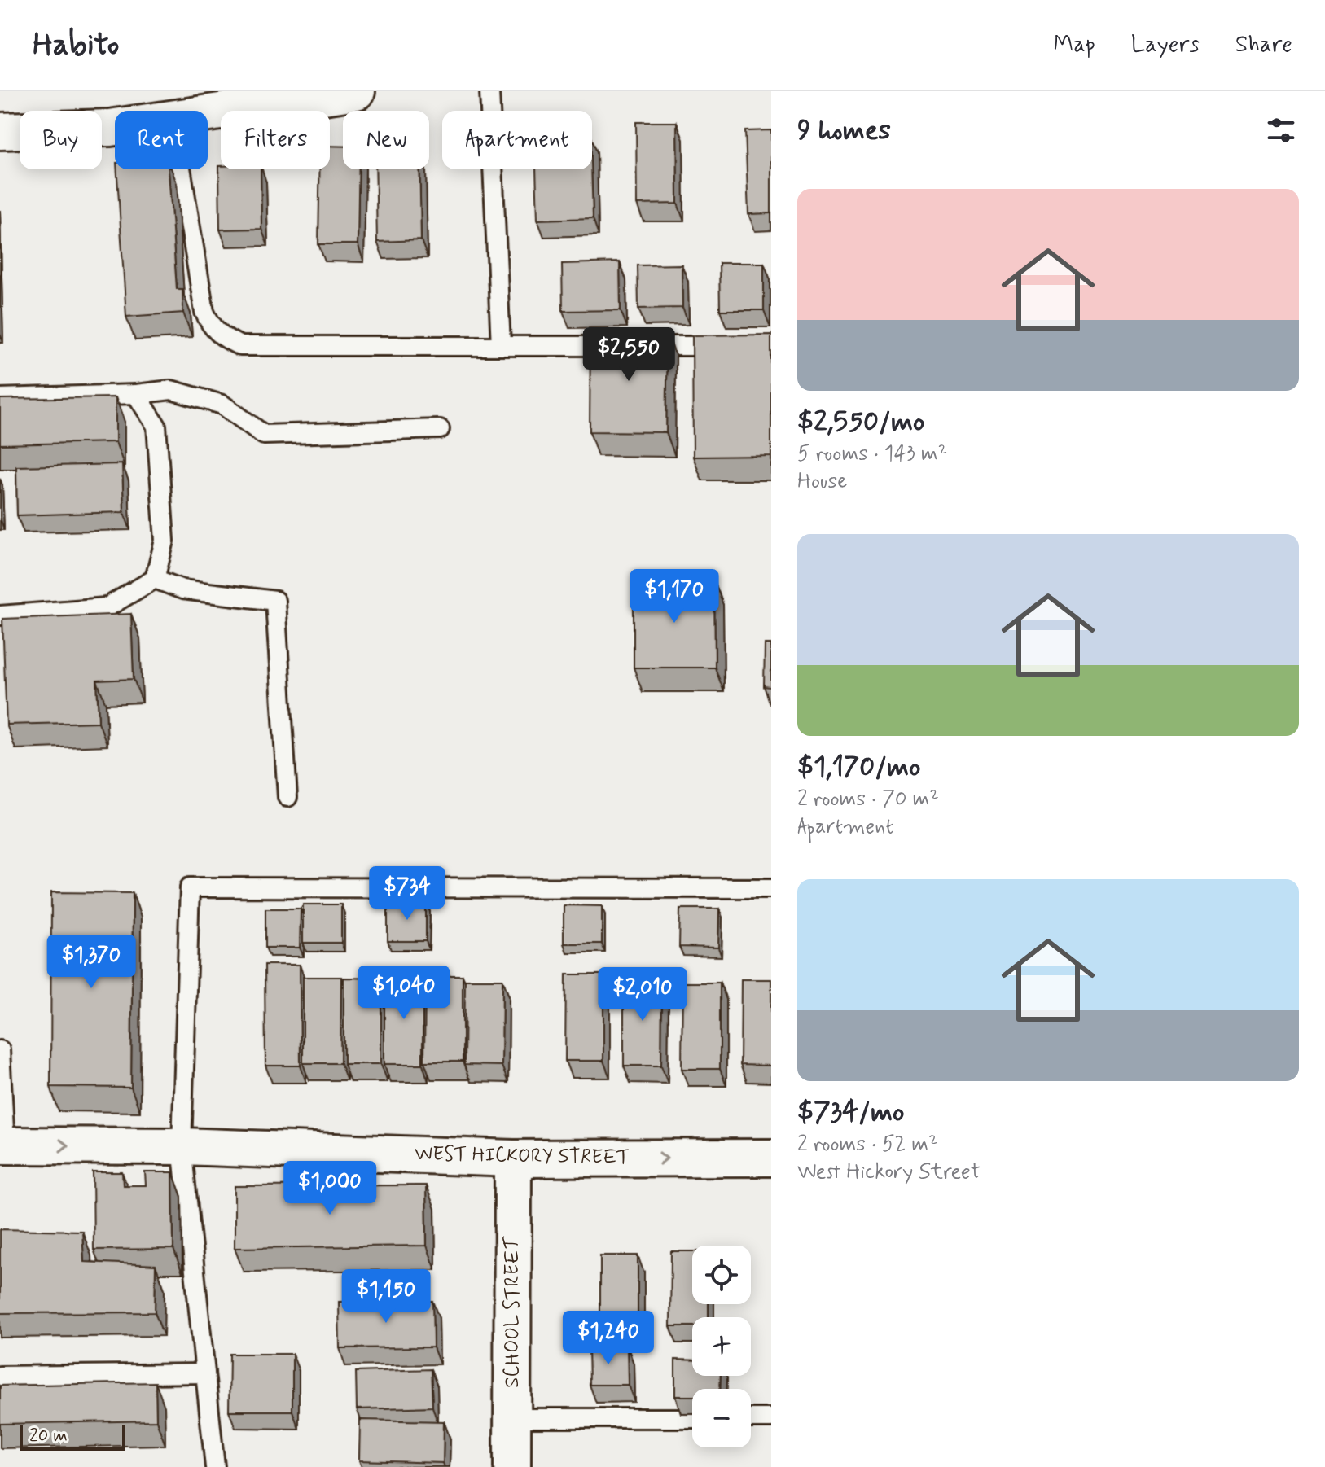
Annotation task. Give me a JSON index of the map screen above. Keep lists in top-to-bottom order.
{
  "streets": {
    "street": ["WEST HICKORY STREET", "SCHOOL STREET"]
  },
  "crossings": [
    ["WEST HICKORY STREET", "SCHOOL STREET"]
  ],
  "one_way": ["WEST HICKORY STREET"],
  "scale_bar": "20 m",
  "page": {
    "header": "Habito",
    "nav": ["Map", "Layers", "Share"],
    "heading": "9 homes",
    "chip": [
      "Buy",
      "Rent",
      "Filters",
      "New",
      "Apartment"
    ],
    "list": [
      {
        "name": "$2,550/mo",
        "note": "5 rooms · 143 m² · House"
      },
      {
        "name": "$1,170/mo",
        "note": "2 rooms · 70 m² · Apartment"
      },
      {
        "name": "$734/mo",
        "note": "2 rooms · 52 m² · West Hickory Street"
      }
    ],
    "price": [
      "$2,550",
      "$1,170",
      "$734",
      "$1,370",
      "$1,040",
      "$2,010",
      "$1,000",
      "$1,150",
      "$1,240"
    ],
    "map_buttons": ["+", "−"],
    "scale": "20 m"
  }
}
